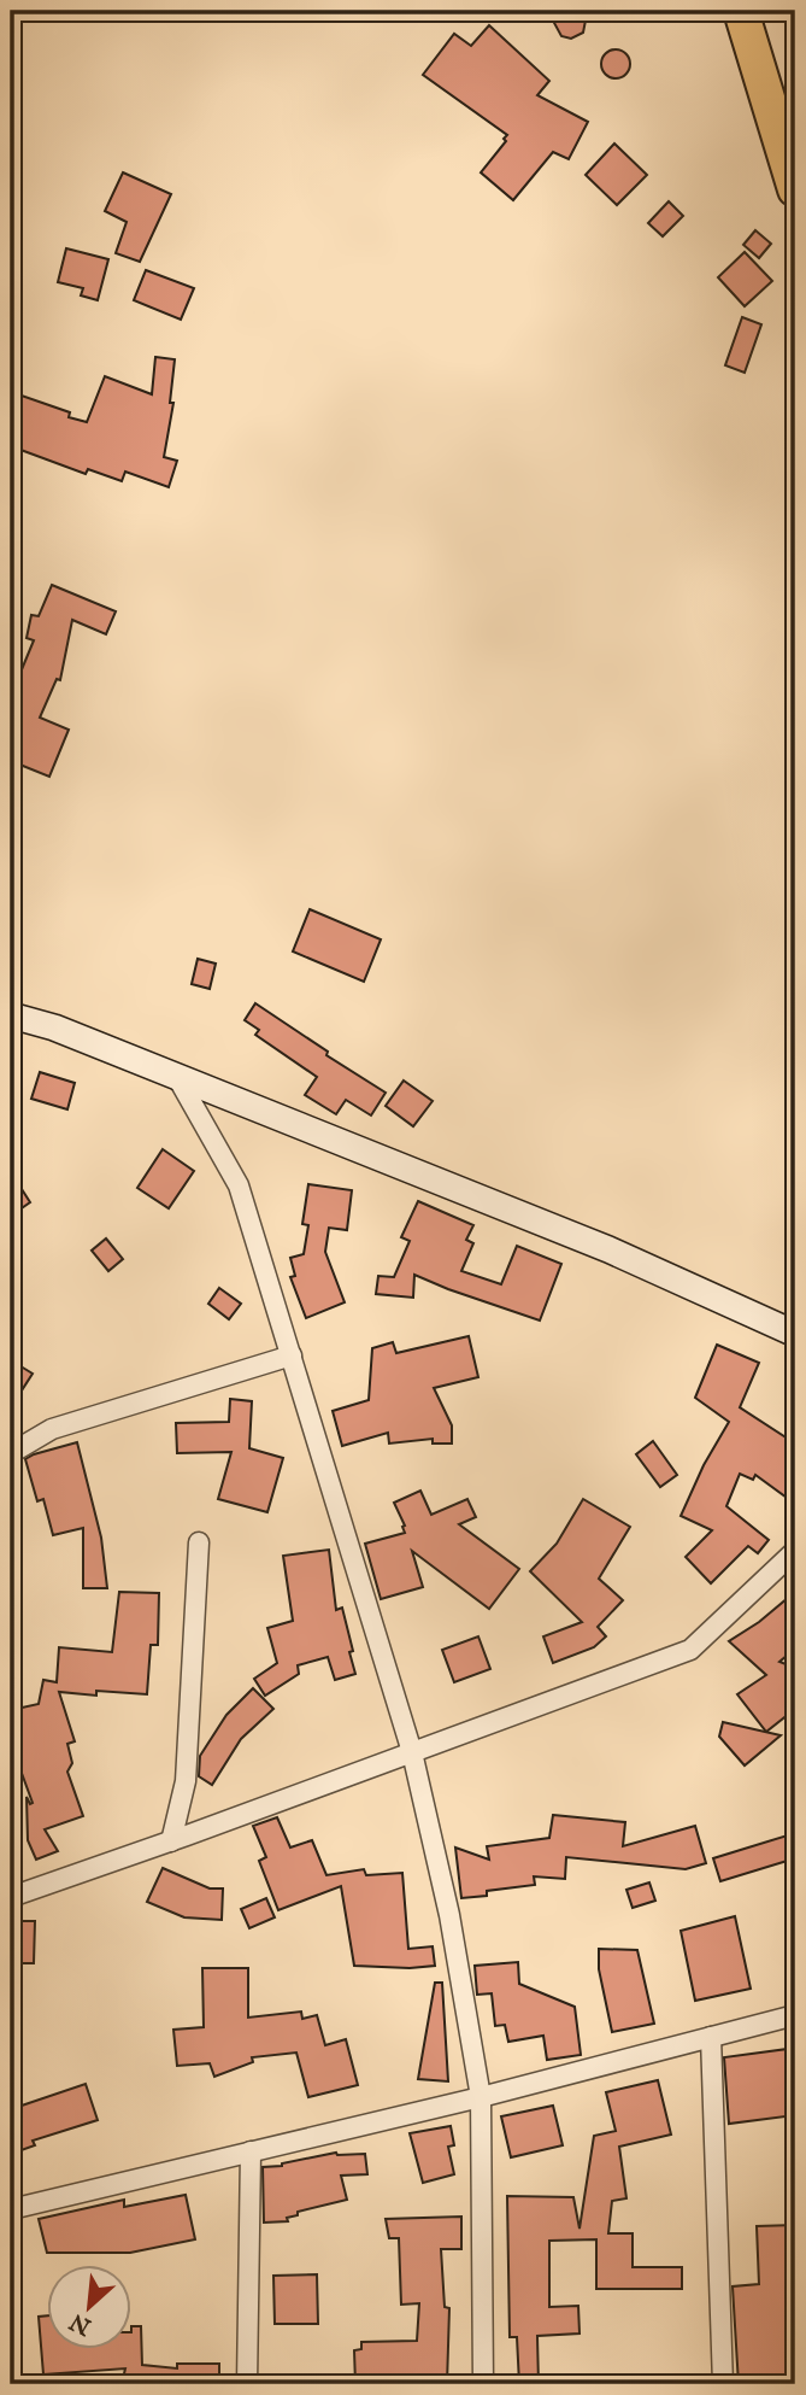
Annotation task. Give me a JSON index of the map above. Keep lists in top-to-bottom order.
{
  "north": "bottom left"
}
